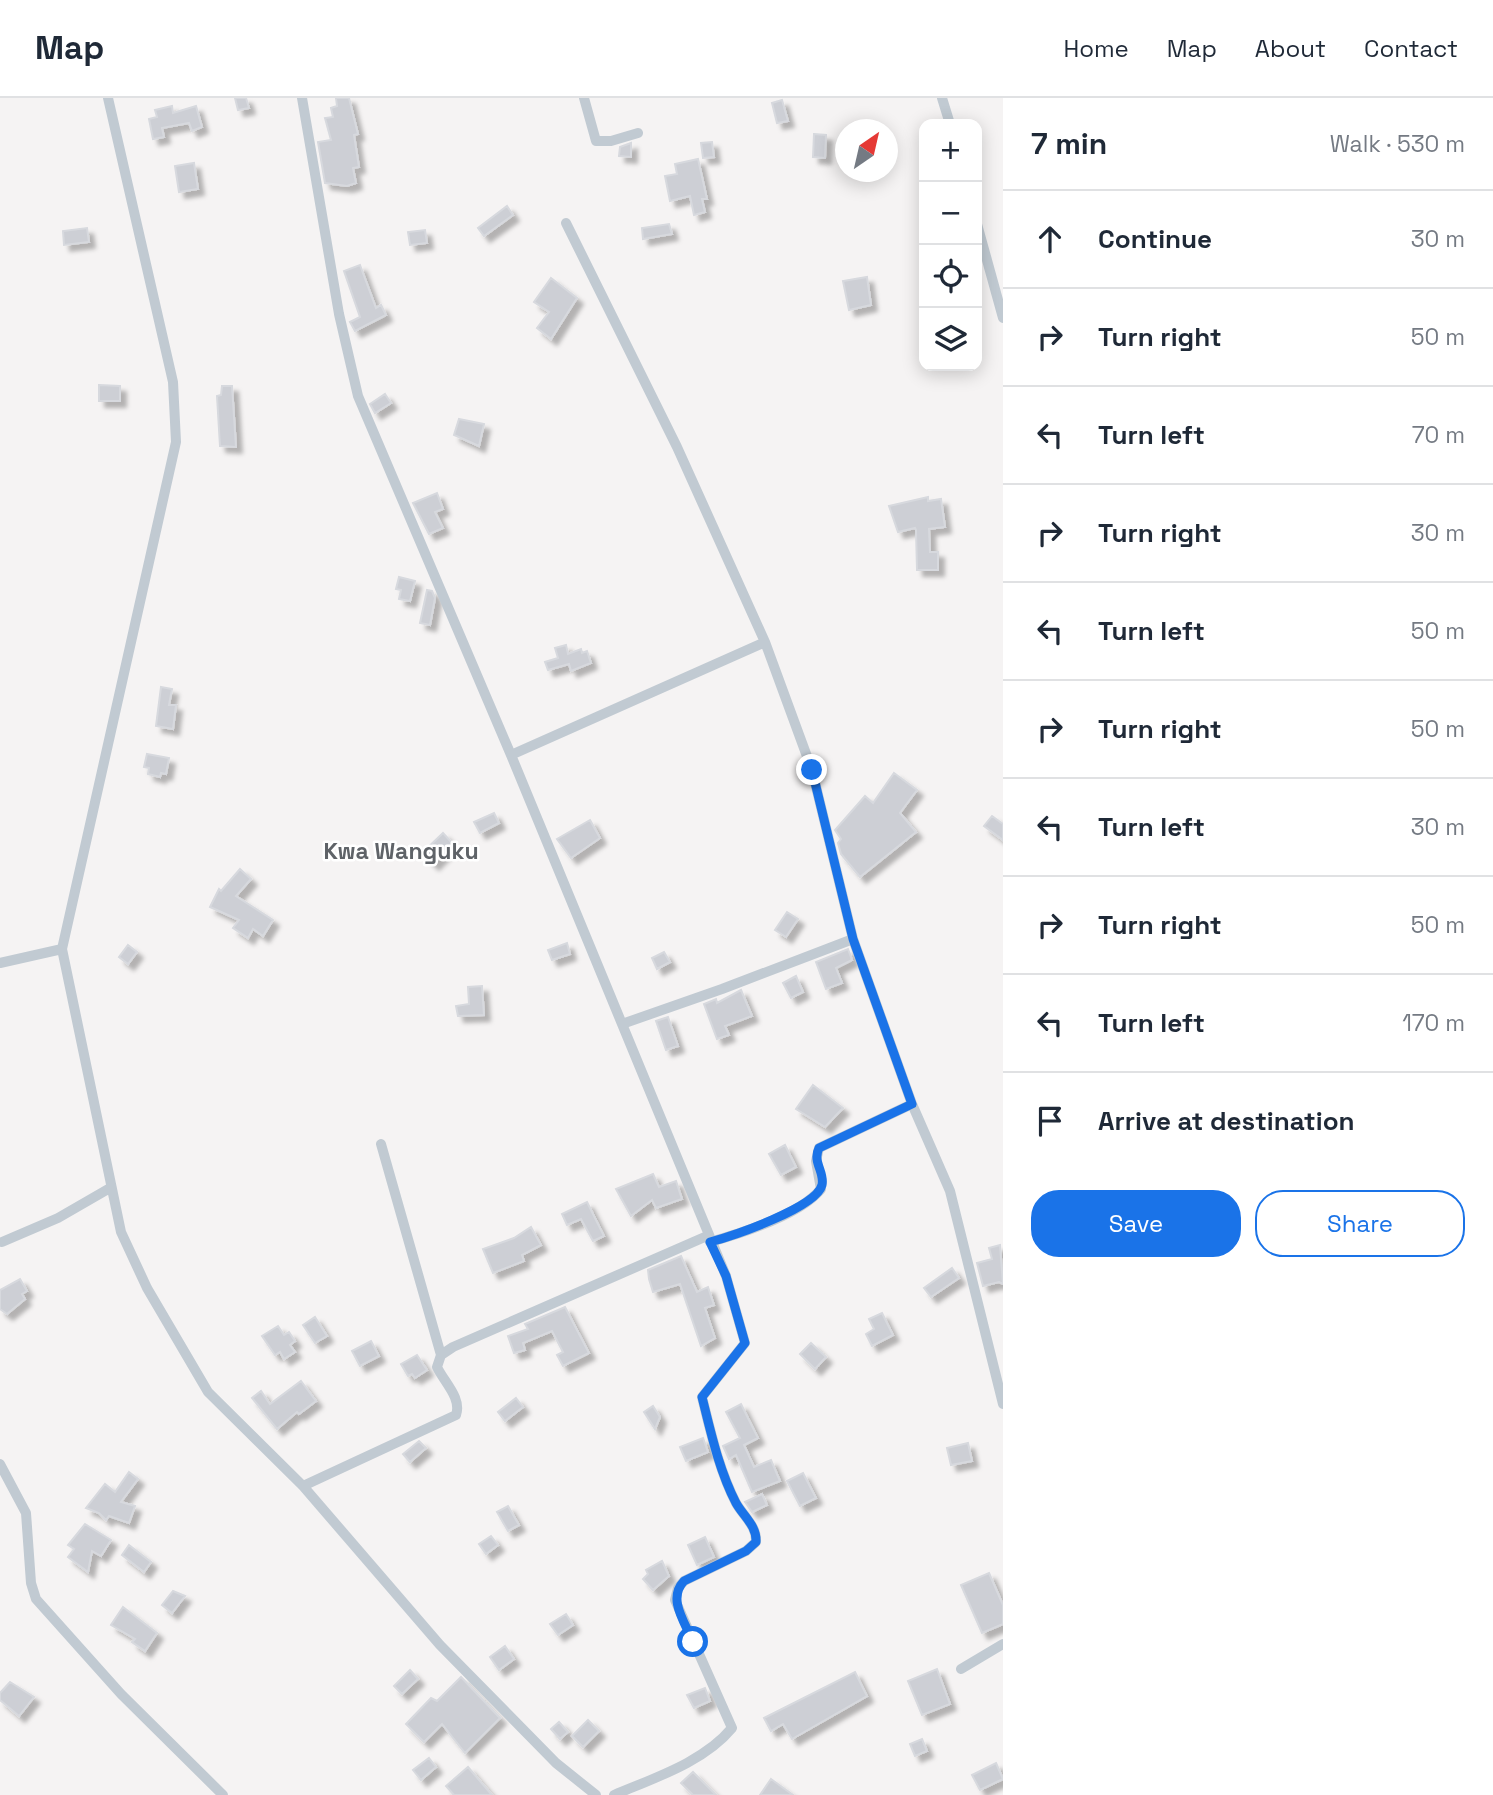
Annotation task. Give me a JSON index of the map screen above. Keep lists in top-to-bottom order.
{
  "districts": ["Kwa Wanguku"],
  "north": "top right",
  "page": {
    "header": "Map",
    "nav": [
      "Home",
      "Map",
      "About",
      "Contact"
    ],
    "heading": ["7 min", "Walk · 530 m"],
    "map_buttons": ["+", "−"],
    "list": [
      ["Continue", "30 m"],
      ["Turn right", "50 m"],
      ["Turn left", "70 m"],
      ["Turn right", "30 m"],
      ["Turn left", "50 m"],
      ["Turn right", "50 m"],
      ["Turn left", "30 m"],
      ["Turn right", "50 m"],
      ["Turn left", "170 m"],
      "Arrive at destination"
    ],
    "buttons": ["Save", "Share"]
  }
}
